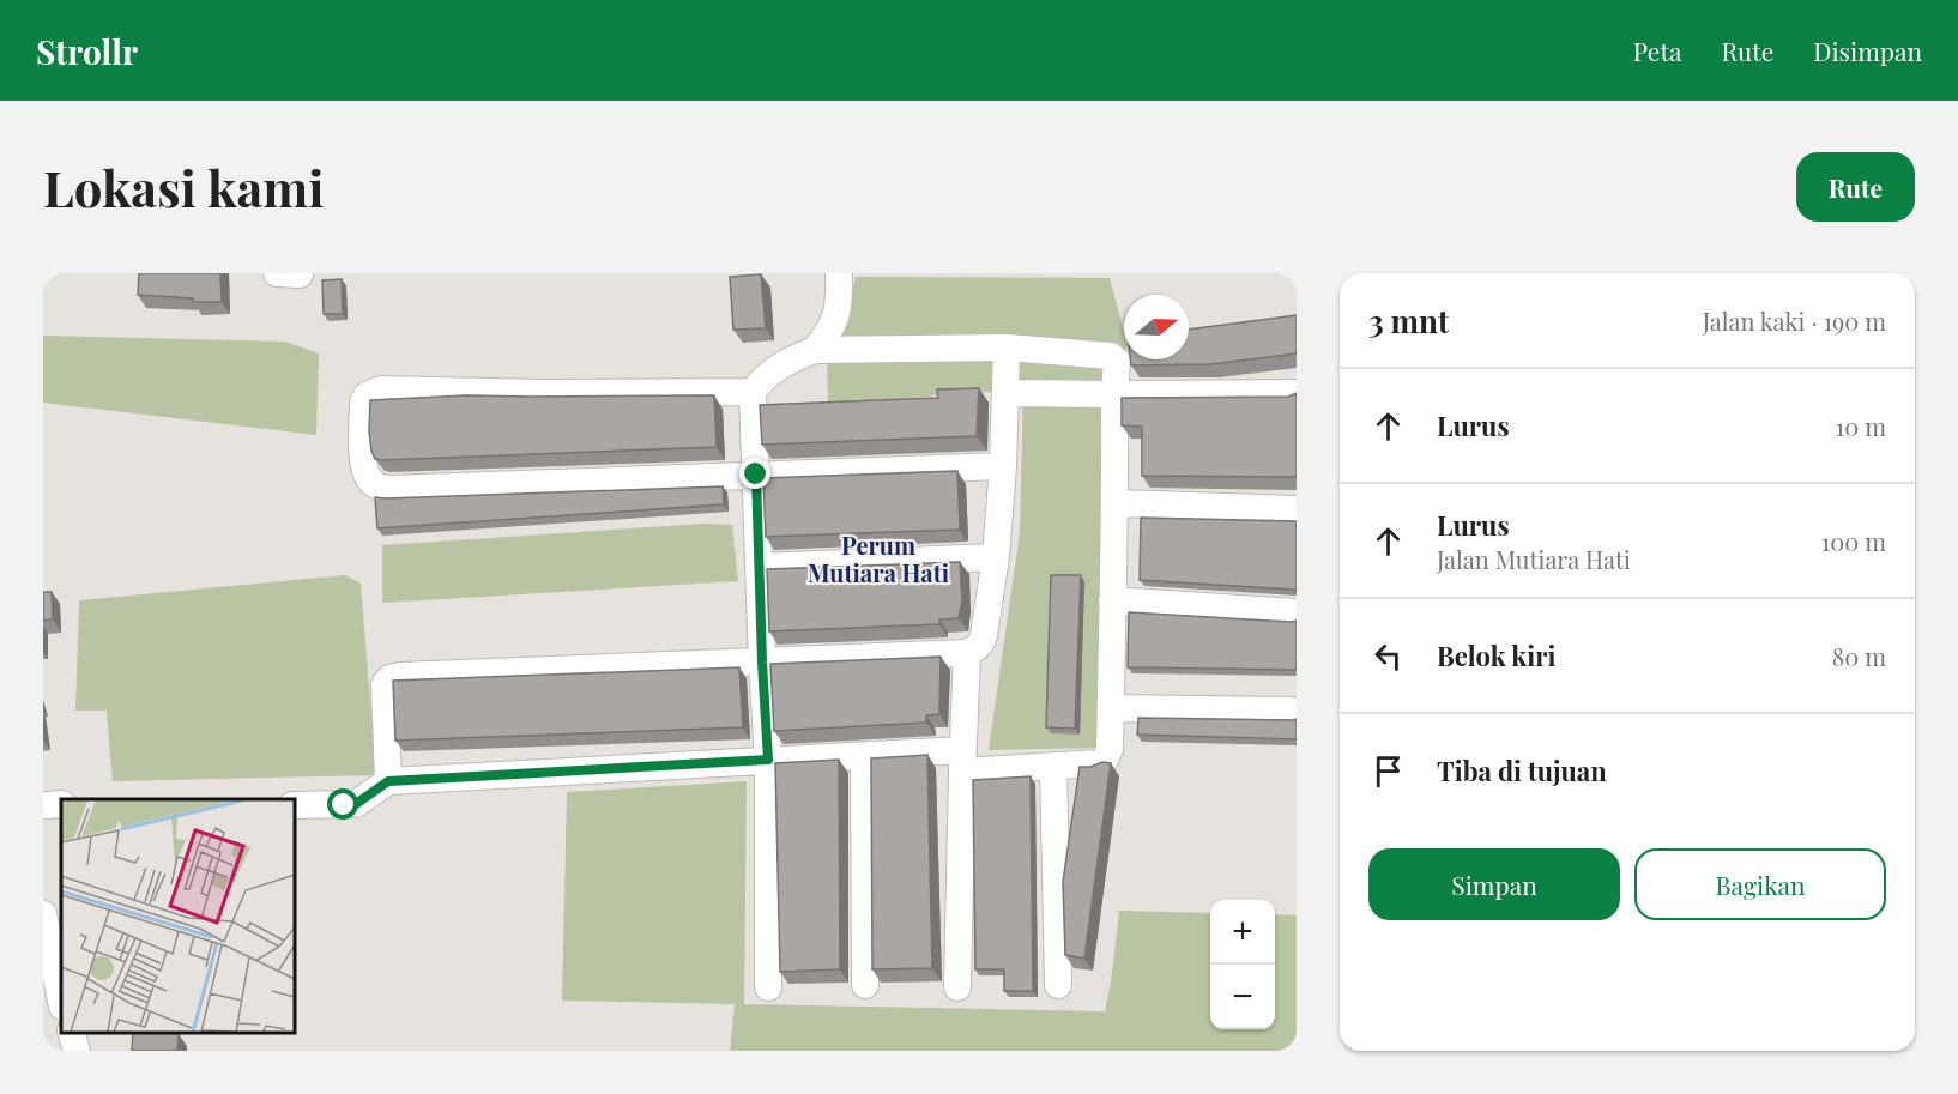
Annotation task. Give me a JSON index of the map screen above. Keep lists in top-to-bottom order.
{
  "districts": ["Perum Mutiara Hati"],
  "north": "right",
  "page": {
    "header": "Strollr",
    "nav": ["Peta", "Rute", "Disimpan"],
    "buttons": [
      "Rute",
      ["Simpan", "Bagikan"]
    ],
    "title": "Lokasi kami",
    "heading": ["3 mnt", "Jalan kaki · 190 m"],
    "list": [
      ["Lurus", "10 m"],
      ["Lurus", "Jalan Mutiara Hati", "100 m"],
      ["Belok kiri", "80 m"],
      "Tiba di tujuan"
    ],
    "map_buttons": ["+", "−"]
  }
}
